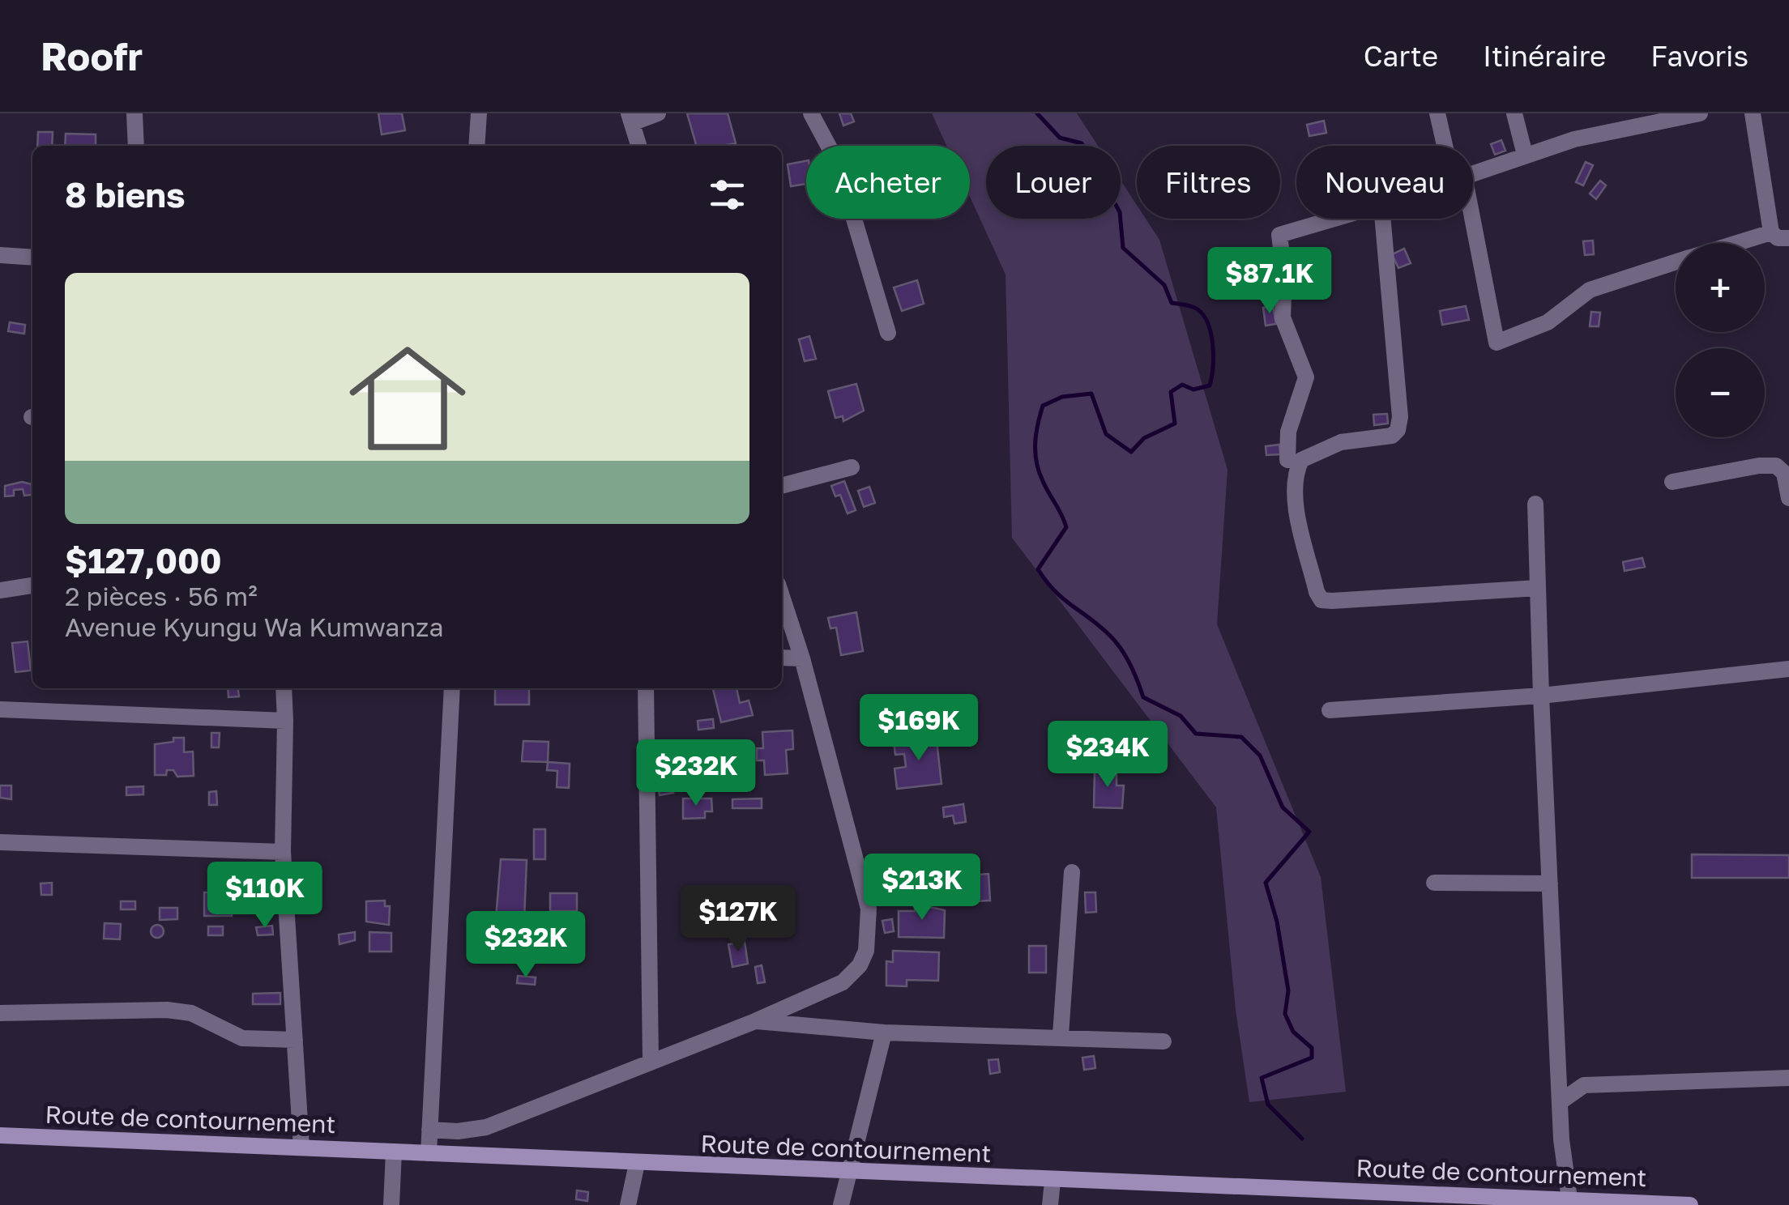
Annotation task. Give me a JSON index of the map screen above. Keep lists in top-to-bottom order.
{
  "streets": {
    "street": ["Route de contournement"]
  },
  "page": {
    "header": "Roofr",
    "nav": ["Carte", "Itinéraire", "Favoris"],
    "chip": [
      "Acheter",
      "Louer",
      "Filtres",
      "Nouveau"
    ],
    "heading": "8 biens",
    "map_buttons": ["+", "−"],
    "list": [
      {
        "name": "$127,000",
        "note": "2 pièces · 56 m² · Avenue Kyungu Wa Kumwanza"
      }
    ],
    "price": [
      "$87.1K",
      "$169K",
      "$234K",
      "$232K",
      "$213K",
      "$110K",
      "$127K",
      "$232K"
    ]
  }
}
